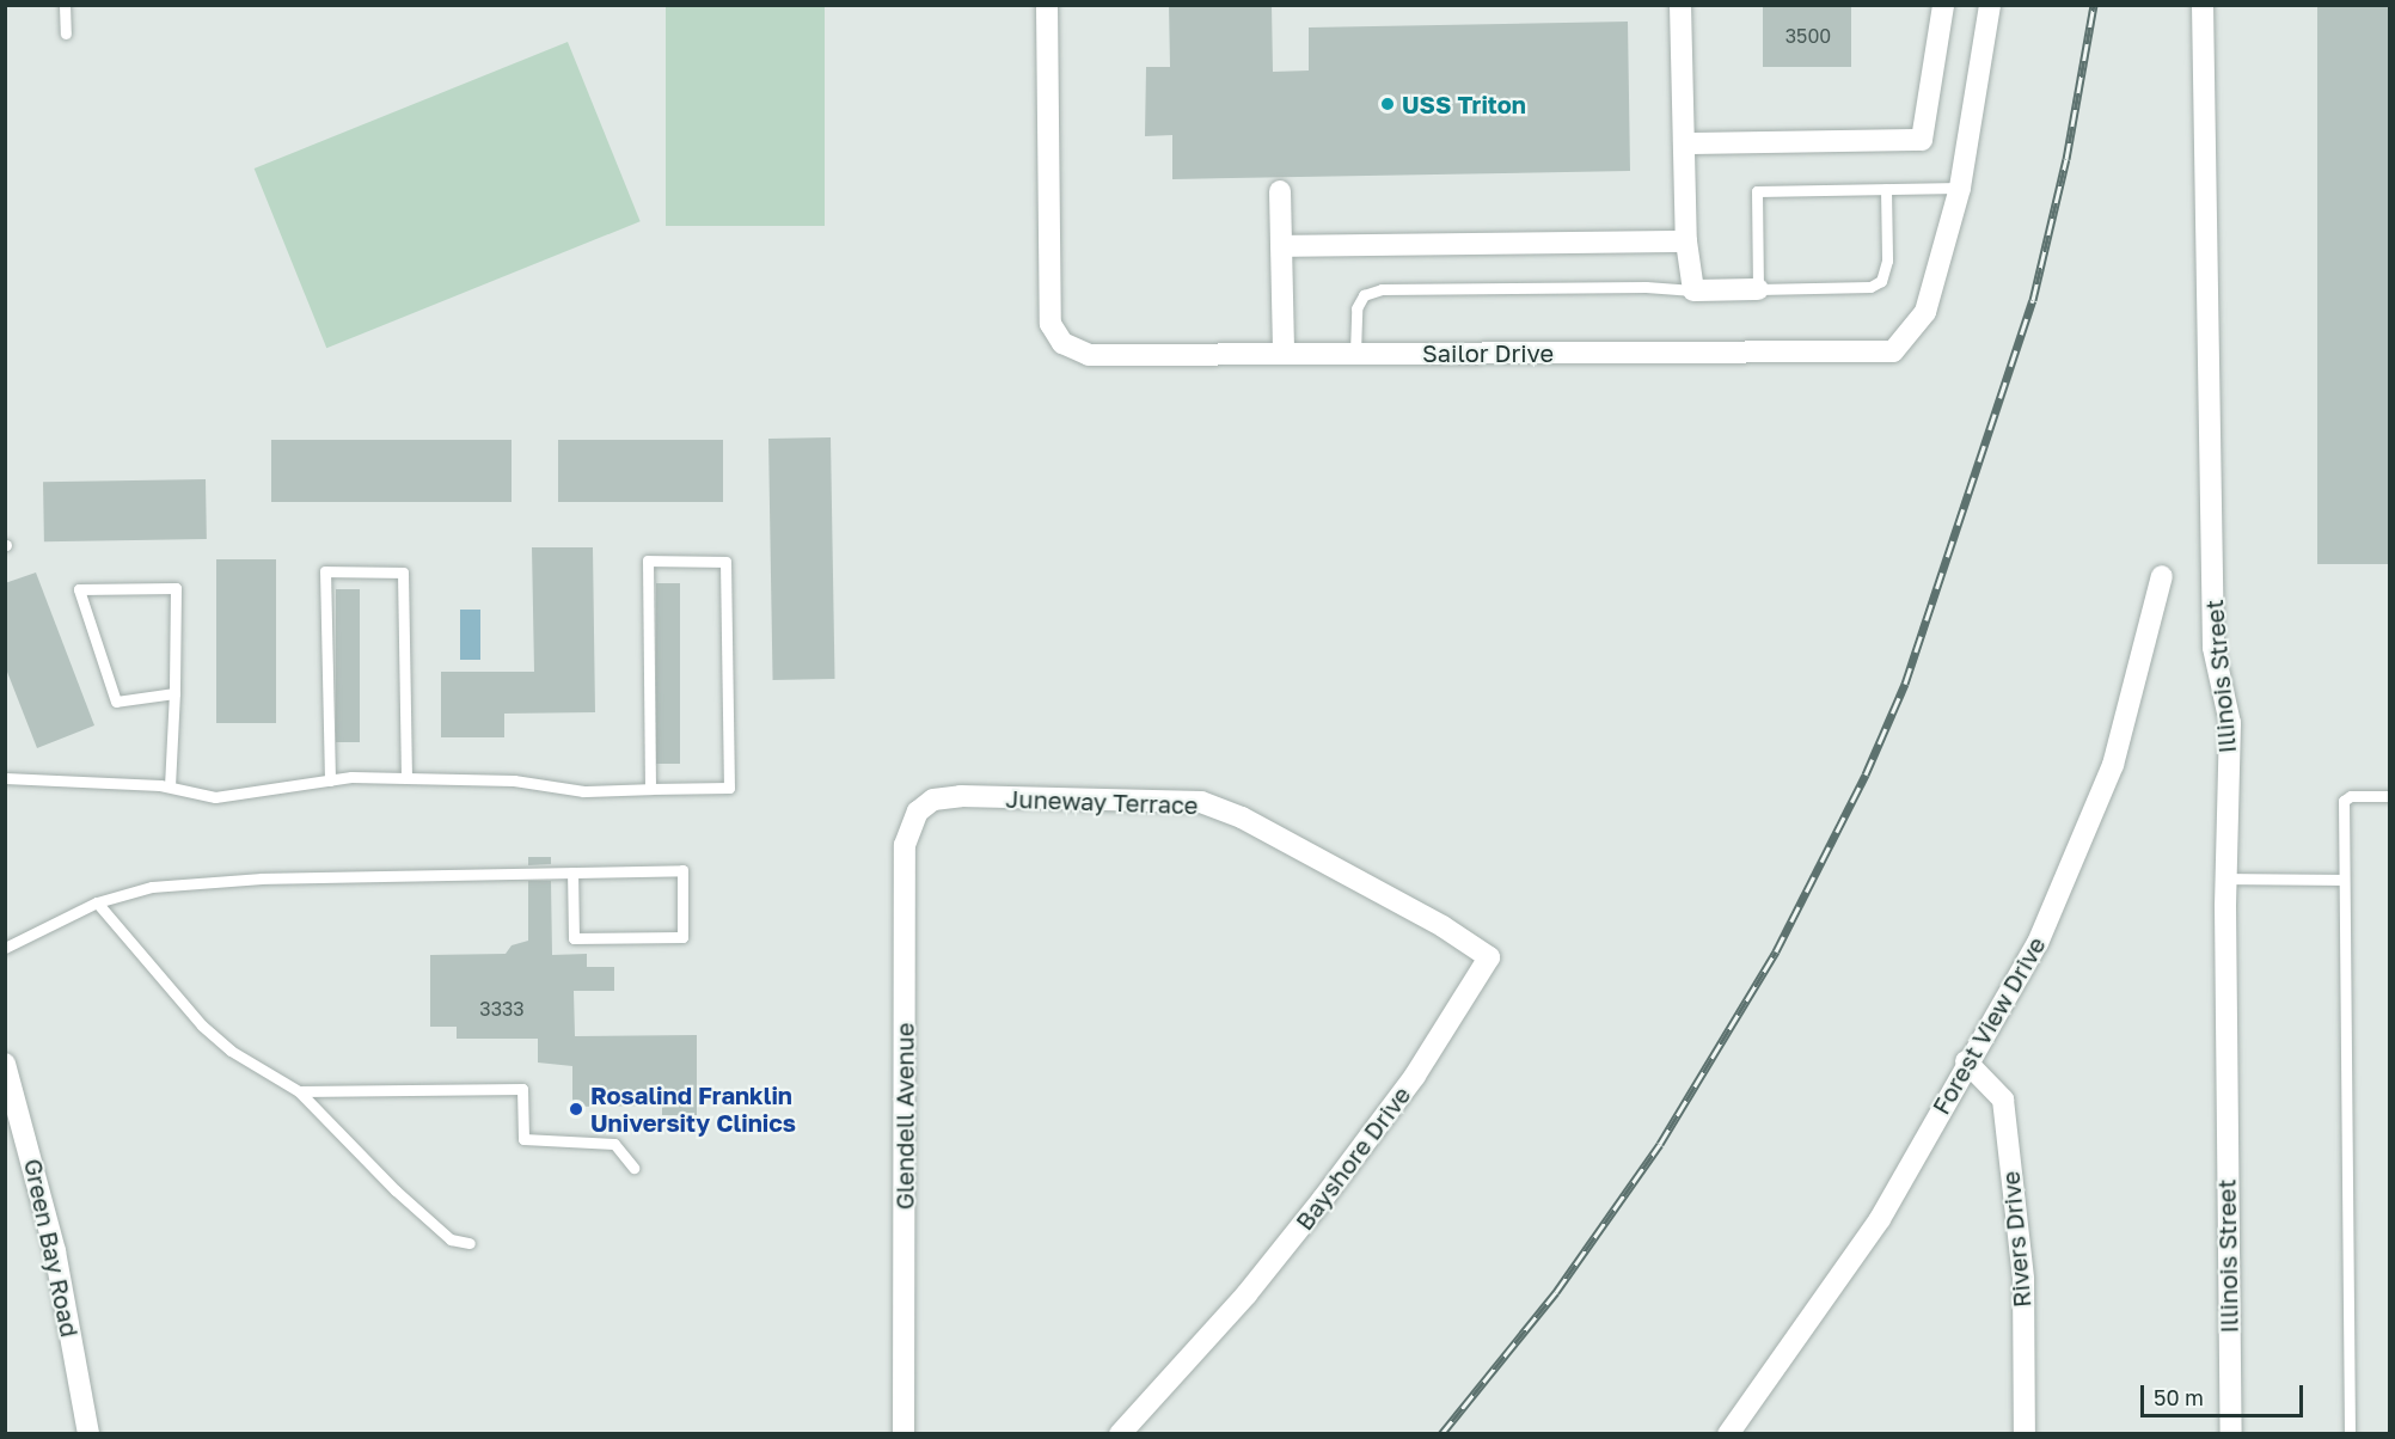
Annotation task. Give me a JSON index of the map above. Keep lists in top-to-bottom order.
{
  "streets": {
    "street": [
      "Sailor Drive",
      "Illinois Street",
      "Juneway Terrace",
      "Forest View Drive",
      "Glendell Avenue",
      "Bayshore Drive",
      "Rivers Drive",
      "Green Bay Road"
    ]
  },
  "crossings": [
    ["Juneway Terrace", "Glendell Avenue"],
    ["Juneway Terrace", "Bayshore Drive"],
    ["Forest View Drive", "Rivers Drive"]
  ],
  "places": ["USS Triton", "Rosalind Franklin University Clinics"],
  "house_numbers": ["3500", "3333"],
  "scale_bar": "50 m"
}
